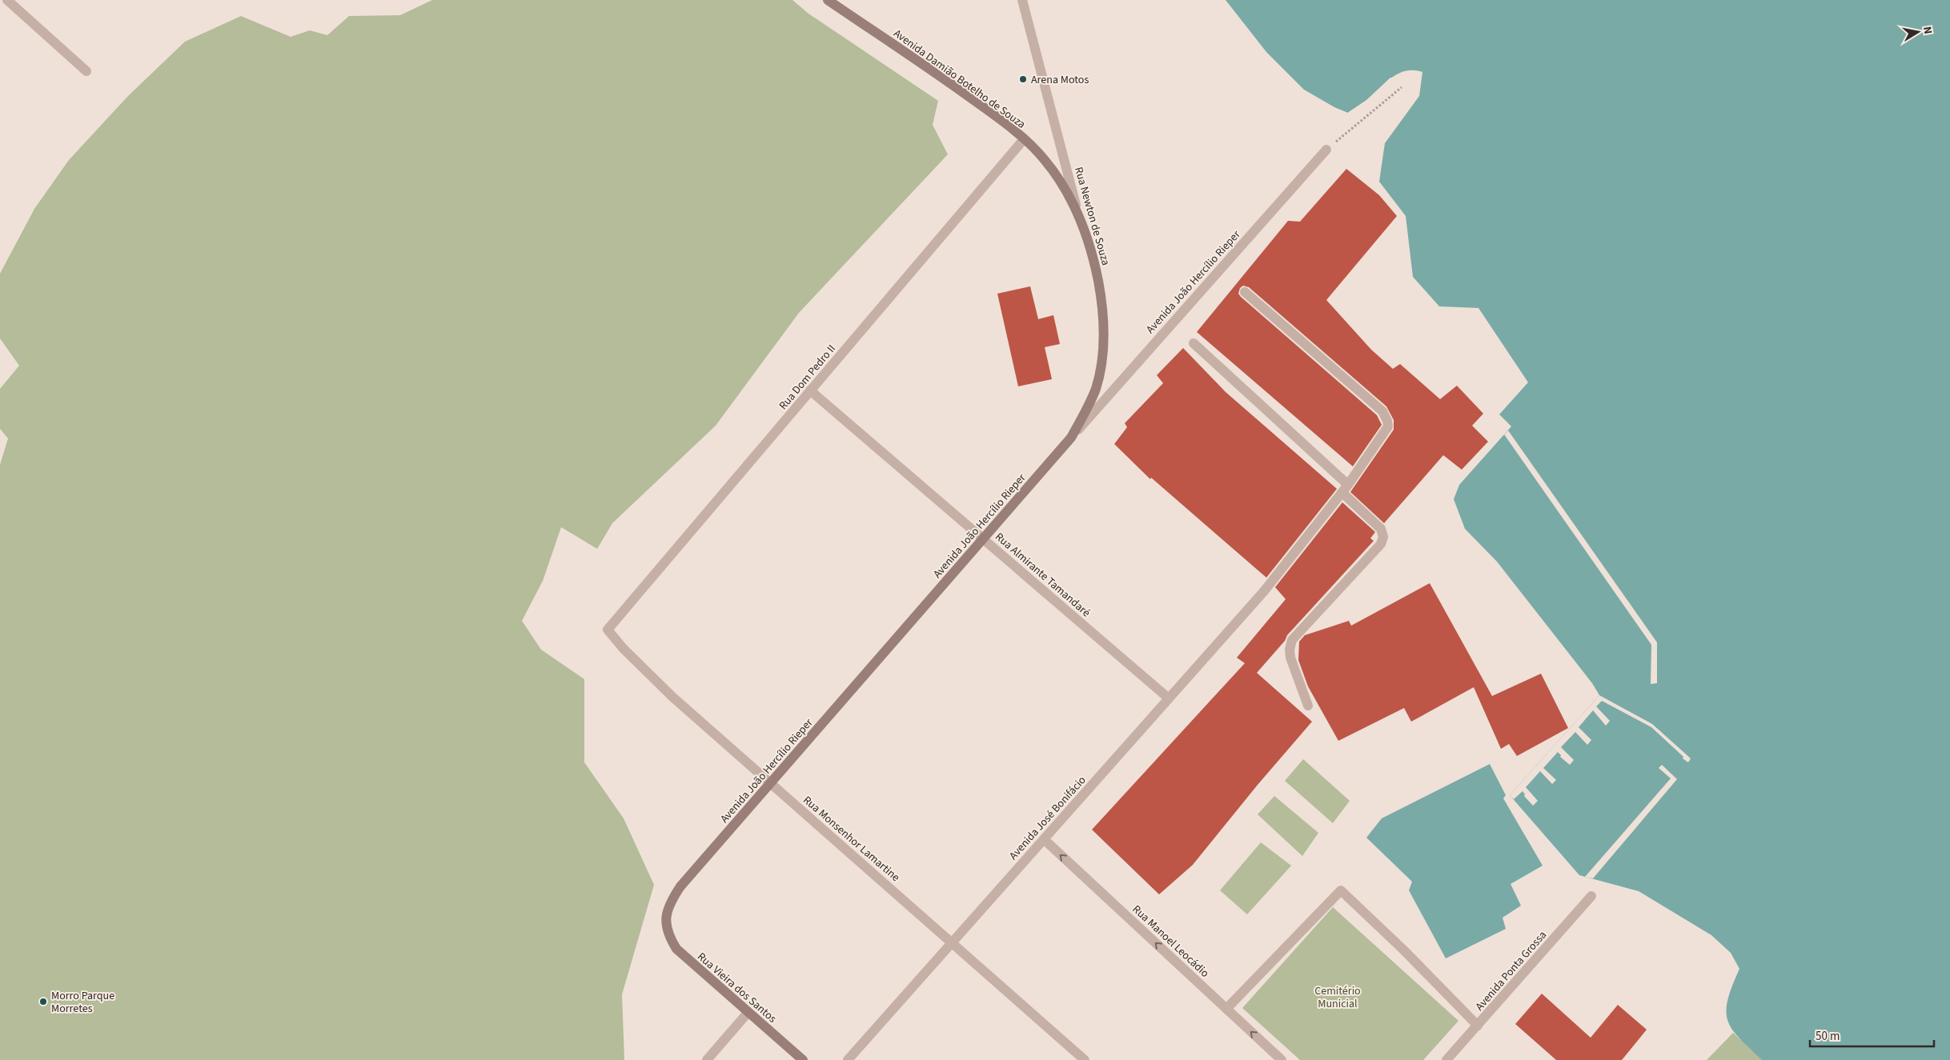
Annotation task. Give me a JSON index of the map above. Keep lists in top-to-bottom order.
{
  "streets": {
    "main road": [
      "Avenida Damião Botelho de Souza",
      "Rua Newton de Souza",
      "Avenida João Hercílio Rieper",
      "Rua Vieira dos Santos"
    ],
    "street": [
      "Rua Dom Pedro II",
      "Rua Almirante Tamandaré",
      "Avenida José Bonifácio",
      "Rua Monsenhor Lamartine",
      "Rua Manoel Leocádio",
      "Avenida Ponta Grossa"
    ]
  },
  "crossings": [
    ["Avenida Damião Botelho de Souza", "Rua Newton de Souza"],
    ["Avenida Damião Botelho de Souza", "Rua Dom Pedro II"],
    ["Rua Newton de Souza", "Avenida João Hercílio Rieper"],
    ["Avenida João Hercílio Rieper", "Rua Almirante Tamandaré"],
    ["Avenida João Hercílio Rieper", "Rua Monsenhor Lamartine"],
    ["Avenida João Hercílio Rieper", "Rua Vieira dos Santos"],
    ["Rua Dom Pedro II", "Rua Almirante Tamandaré"],
    ["Rua Dom Pedro II", "Rua Monsenhor Lamartine"],
    ["Rua Almirante Tamandaré", "Avenida José Bonifácio"],
    ["Avenida José Bonifácio", "Rua Monsenhor Lamartine"],
    ["Avenida José Bonifácio", "Rua Manoel Leocádio"]
  ],
  "one_way": ["Rua Manoel Leocádio"],
  "parks": ["Cemitério Municial"],
  "places": ["Arena Motos", "Morro Parque Morretes"],
  "scale_bar": "50 m",
  "north": "right"
}
